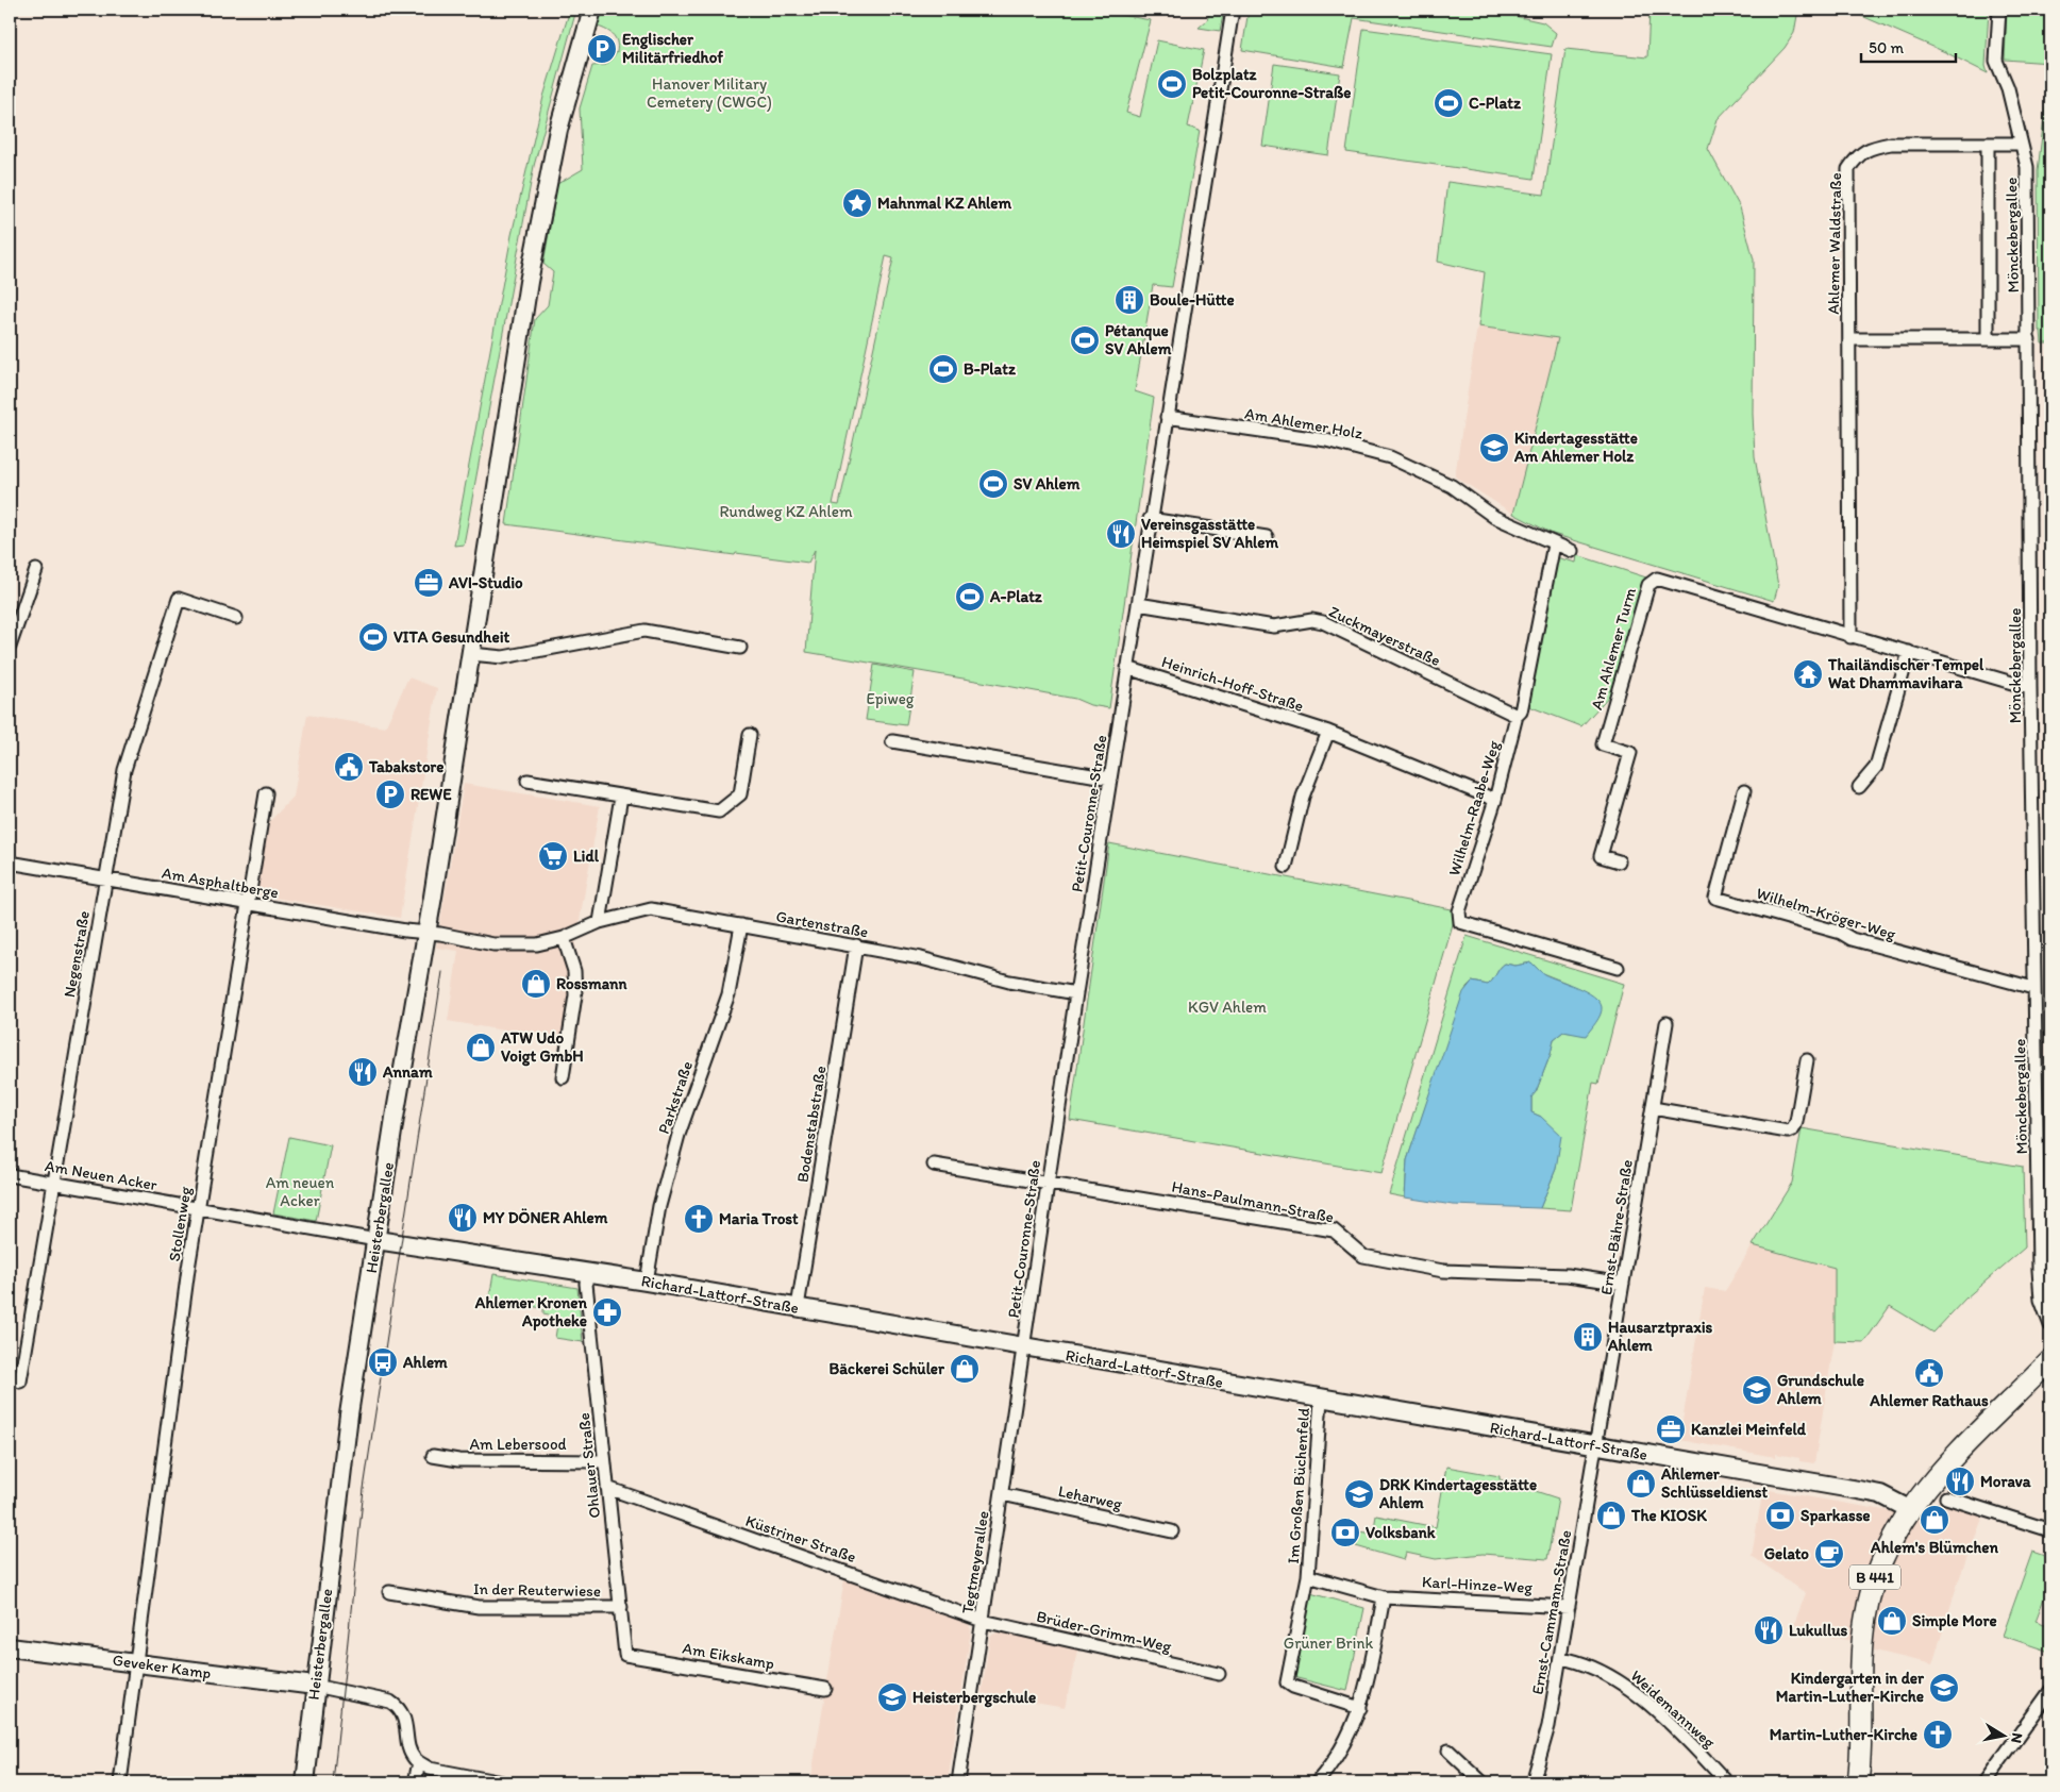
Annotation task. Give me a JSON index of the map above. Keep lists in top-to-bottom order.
{
  "streets": {
    "main road": ["B 441"],
    "street": [
      "Mönckebergallee",
      "Ahlemer Waldstraße",
      "Am Ahlemer Holz",
      "Zuckmayerstraße",
      "Am Ahlemer Turm",
      "Heinrich-Hoff-Straße",
      "Wilhelm-Raabe-Weg",
      "Petit-Couronne-Straße",
      "Am Asphaltberge",
      "Wilhelm-Kröger-Weg",
      "Gartenstraße",
      "Negenstraße",
      "Parkstraße",
      "Bodenstabstraße",
      "Am Neuen Acker",
      "Hans-Paulmann-Straße",
      "Heisterbergallee",
      "Stollenweg",
      "Ernst-Bähre-Straße",
      "Richard-Lattorf-Straße",
      "Am Lebersood",
      "Ohlauer Straße",
      "Im Großen Büchenfeld",
      "Leharweg",
      "Küstriner Straße",
      "Tegtmeyerallee",
      "Karl-Hinze-Weg",
      "In der Reuterwiese",
      "Ernst-Cammann-Straße",
      "Brüder-Grimm-Weg",
      "Am Eikskamp",
      "Geveker Kamp",
      "Weidemannweg"
    ]
  },
  "crossings": [
    ["Mönckebergallee", "Ahlemer Waldstraße"],
    ["Mönckebergallee", "Am Ahlemer Turm"],
    ["Mönckebergallee", "Wilhelm-Kröger-Weg"],
    ["Ahlemer Waldstraße", "Am Ahlemer Turm"],
    ["Am Ahlemer Holz", "Wilhelm-Raabe-Weg"],
    ["Am Ahlemer Holz", "Petit-Couronne-Straße"],
    ["Zuckmayerstraße", "Wilhelm-Raabe-Weg"],
    ["Zuckmayerstraße", "Petit-Couronne-Straße"],
    ["Heinrich-Hoff-Straße", "Wilhelm-Raabe-Weg"],
    ["Heinrich-Hoff-Straße", "Petit-Couronne-Straße"],
    ["Petit-Couronne-Straße", "Gartenstraße"],
    ["Petit-Couronne-Straße", "Hans-Paulmann-Straße"],
    ["Petit-Couronne-Straße", "Richard-Lattorf-Straße"],
    ["Petit-Couronne-Straße", "Tegtmeyerallee"],
    ["Am Asphaltberge", "Gartenstraße"],
    ["Am Asphaltberge", "Negenstraße"],
    ["Am Asphaltberge", "Heisterbergallee"],
    ["Am Asphaltberge", "Stollenweg"],
    ["Gartenstraße", "Parkstraße"],
    ["Gartenstraße", "Bodenstabstraße"],
    ["Gartenstraße", "Heisterbergallee"],
    ["Negenstraße", "Am Neuen Acker"],
    ["Parkstraße", "Richard-Lattorf-Straße"],
    ["Bodenstabstraße", "Richard-Lattorf-Straße"],
    ["Am Neuen Acker", "Heisterbergallee"],
    ["Am Neuen Acker", "Stollenweg"],
    ["Am Neuen Acker", "Richard-Lattorf-Straße"],
    ["Hans-Paulmann-Straße", "Ernst-Bähre-Straße"],
    ["Heisterbergallee", "Richard-Lattorf-Straße"],
    ["Heisterbergallee", "Geveker Kamp"],
    ["Stollenweg", "Geveker Kamp"],
    ["Ernst-Bähre-Straße", "Richard-Lattorf-Straße"],
    ["Ernst-Bähre-Straße", "Ernst-Cammann-Straße"],
    ["Richard-Lattorf-Straße", "Ohlauer Straße"],
    ["Richard-Lattorf-Straße", "Im Großen Büchenfeld"],
    ["Richard-Lattorf-Straße", "Tegtmeyerallee"],
    ["Richard-Lattorf-Straße", "B 441"],
    ["Richard-Lattorf-Straße", "Ernst-Cammann-Straße"],
    ["Am Lebersood", "Ohlauer Straße"],
    ["Ohlauer Straße", "Küstriner Straße"],
    ["Ohlauer Straße", "In der Reuterwiese"],
    ["Ohlauer Straße", "Am Eikskamp"],
    ["Im Großen Büchenfeld", "Karl-Hinze-Weg"],
    ["Leharweg", "Tegtmeyerallee"],
    ["Küstriner Straße", "Tegtmeyerallee"],
    ["Küstriner Straße", "Brüder-Grimm-Weg"],
    ["Tegtmeyerallee", "Brüder-Grimm-Weg"],
    ["Karl-Hinze-Weg", "Ernst-Cammann-Straße"],
    ["Ernst-Cammann-Straße", "Weidemannweg"]
  ],
  "parks": [
    "Hanover Military Cemetery (CWGC)",
    "Rundweg KZ Ahlem",
    "Epiweg",
    "KGV Ahlem",
    "Am neuen Acker",
    "Grüner Brink"
  ],
  "places": {
    "parking": ["Englischer Militärfriedhof", "REWE"],
    "sports": [
      "Bolzplatz Petit-Couronne-Straße",
      "C-Platz",
      "Pétanque SV Ahlem",
      "B-Platz",
      "SV Ahlem",
      "A-Platz",
      "VITA Gesundheit"
    ],
    "place": ["Mahnmal KZ Ahlem"],
    "building": ["Boule-Hütte", "Hausarztpraxis Ahlem"],
    "school or university": [
      "Kindertagesstätte Am Ahlemer Holz",
      "Grundschule Ahlem",
      "DRK Kindertagesstätte Ahlem",
      "Kindergarten in der Martin-Luther-Kirche",
      "Heisterbergschule"
    ],
    "restaurant": [
      "Vereinsgasstätte Heimspiel SV Ahlem",
      "Annam",
      "MY DÖNER Ahlem",
      "Morava",
      "Lukullus"
    ],
    "office": ["AVI-Studio", "Kanzlei Meinfeld"],
    "temple": ["Thailändischer Tempel Wat Dhammavihara"],
    "public building": ["Tabakstore", "Ahlemer Rathaus"],
    "supermarket": ["Lidl"],
    "shop": [
      "Rossmann",
      "ATW Udo Voigt GmbH",
      "Bäckerei Schüler",
      "Ahlemer Schlüsseldienst",
      "The KIOSK",
      "Ahlem's Blümchen",
      "Simple More"
    ],
    "church": ["Maria Trost", "Martin-Luther-Kirche"],
    "pharmacy": ["Ahlemer Kronen Apotheke"],
    "bus stop": ["Ahlem"],
    "bank": ["Sparkasse", "Volksbank"],
    "cafe": ["Gelato"]
  },
  "scale_bar": "50 m",
  "north": "right"
}
